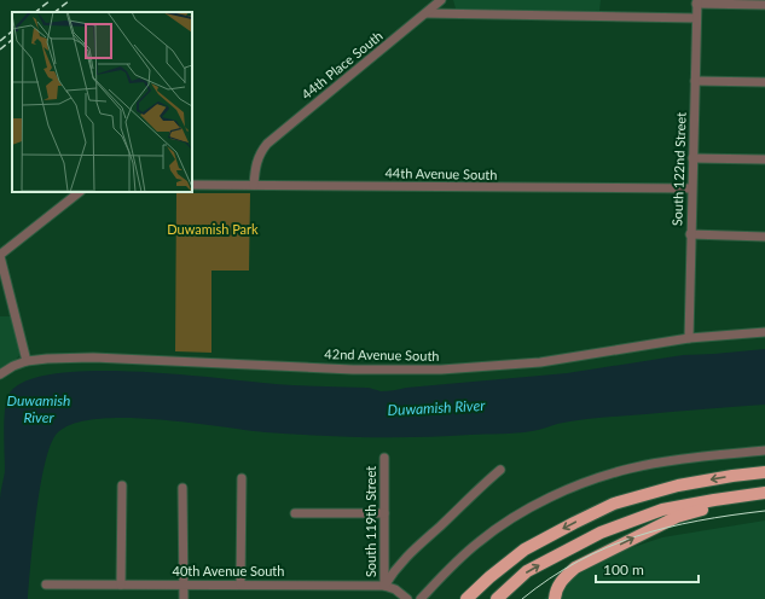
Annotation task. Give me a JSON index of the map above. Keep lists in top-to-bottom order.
{
  "streets": {
    "street": [
      "44th Place South",
      "South 122nd Street",
      "44th Avenue South",
      "42nd Avenue South",
      "South 119th Street",
      "40th Avenue South"
    ]
  },
  "crossings": [
    ["44th Place South", "44th Avenue South"],
    ["South 122nd Street", "44th Avenue South"],
    ["South 122nd Street", "42nd Avenue South"],
    ["South 119th Street", "40th Avenue South"]
  ],
  "water": ["Duwamish River"],
  "parks": ["Duwamish Park"],
  "scale_bar": "100 m"
}
